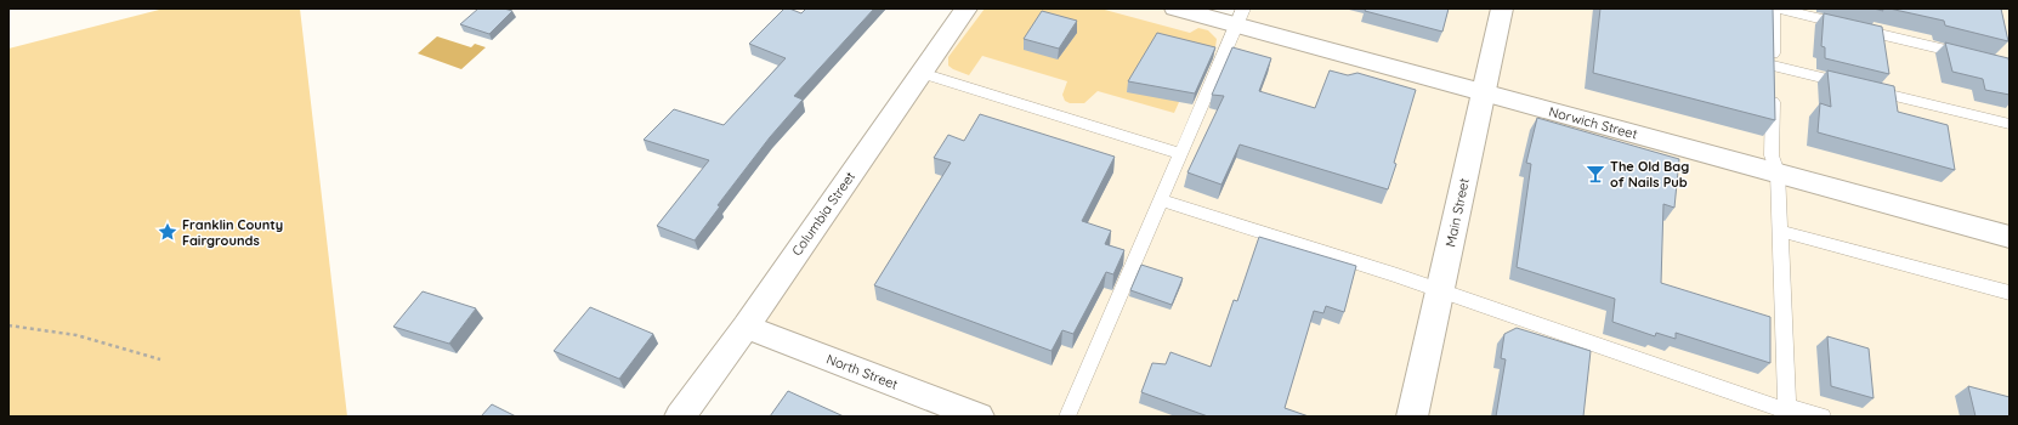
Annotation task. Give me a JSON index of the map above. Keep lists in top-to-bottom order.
{
  "streets": {
    "street": [
      "Norwich Street",
      "Main Street",
      "Columbia Street",
      "North Street"
    ]
  },
  "crossings": [
    ["Norwich Street", "Main Street"],
    ["Columbia Street", "North Street"]
  ],
  "places": {
    "bar": ["The Old Bag of Nails Pub"],
    "place": ["Franklin County Fairgrounds"]
  }
}
